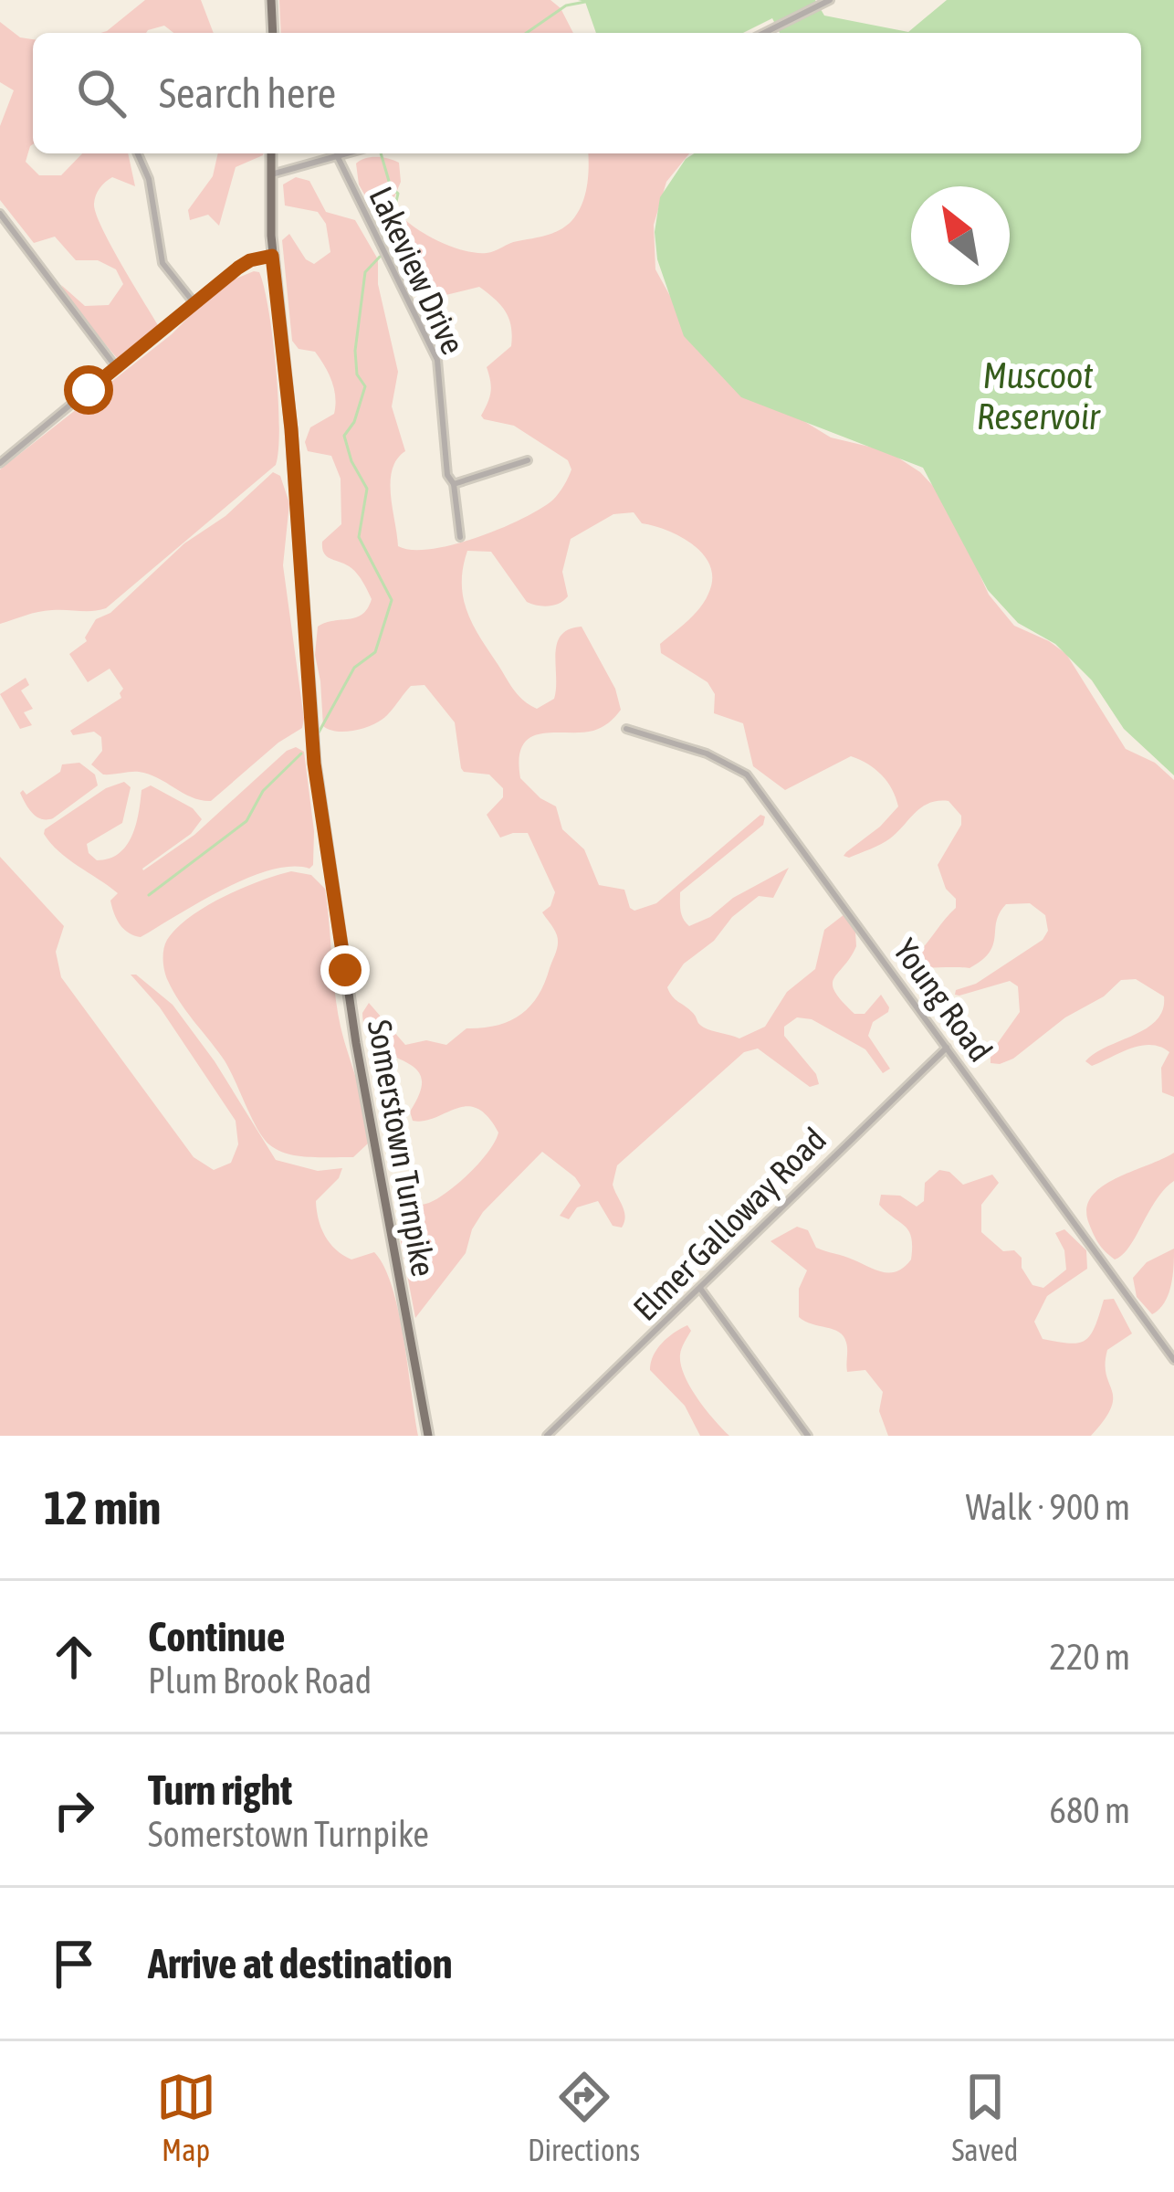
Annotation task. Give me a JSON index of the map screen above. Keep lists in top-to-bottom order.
{
  "streets": {
    "main road": ["Somerstown Turnpike"],
    "street": ["Lakeview Drive", "Young Road", "Elmer Galloway Road"]
  },
  "crossings": [
    ["Young Road", "Elmer Galloway Road"]
  ],
  "water": ["Muscoot Reservoir"],
  "north": "top left",
  "page": {
    "search": "Search here",
    "heading": ["12 min", "Walk · 900 m"],
    "list": [
      ["Continue", "Plum Brook Road", "220 m"],
      ["Turn right", "Somerstown Turnpike", "680 m"],
      "Arrive at destination"
    ],
    "nav": ["Map", "Directions", "Saved"]
  }
}
